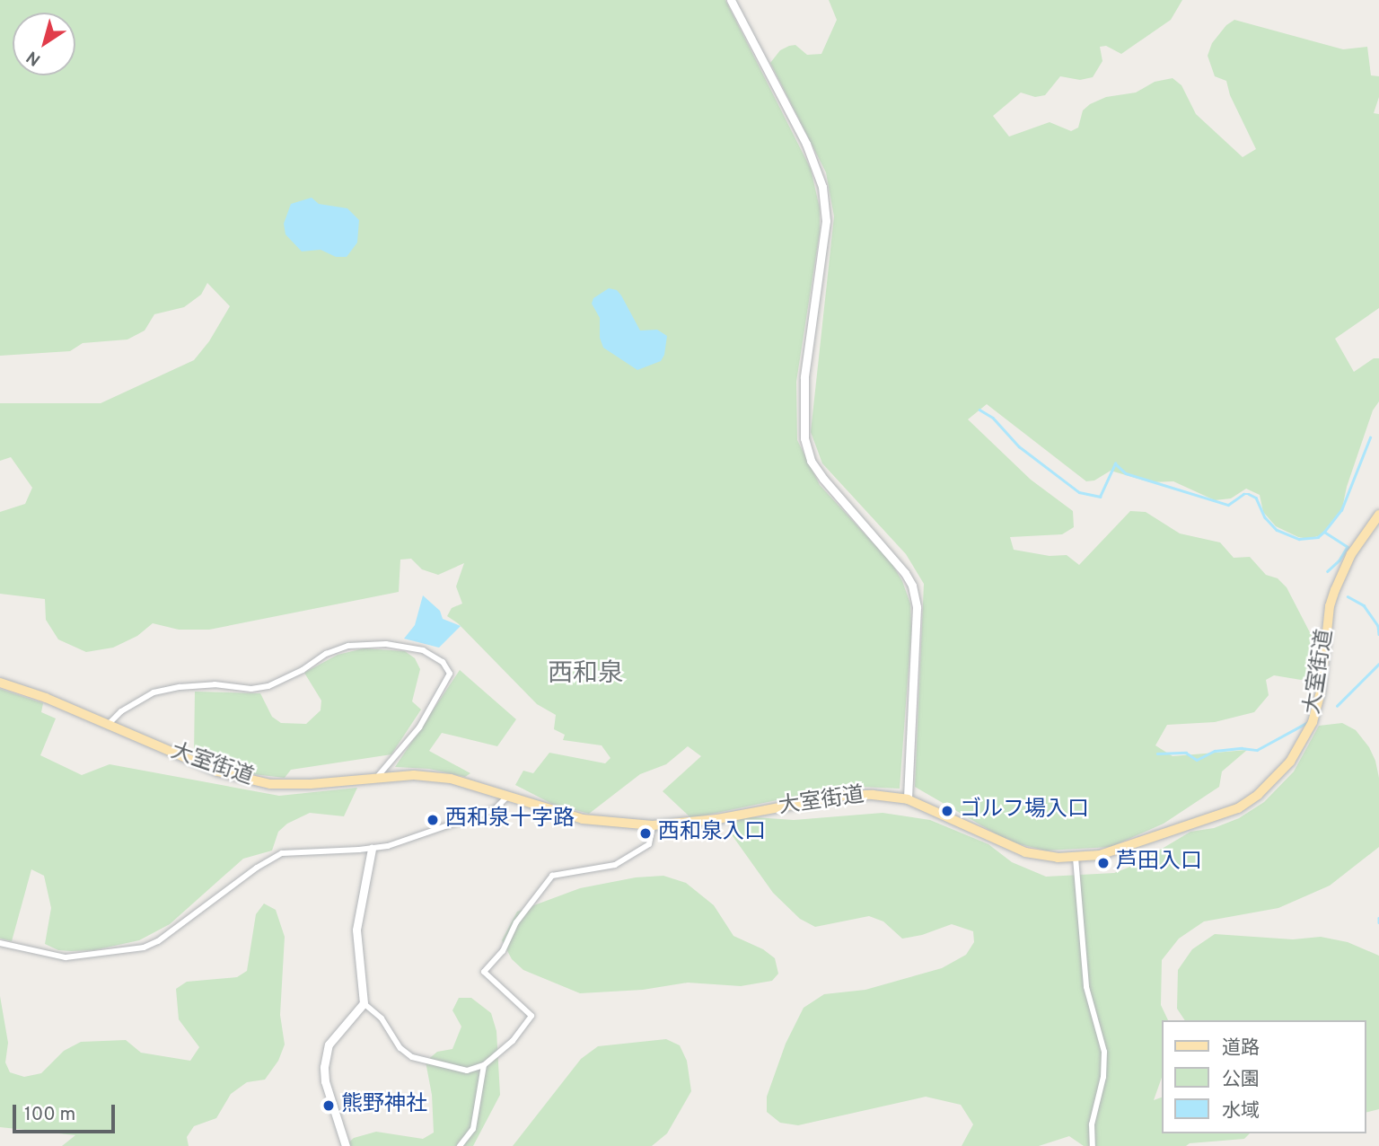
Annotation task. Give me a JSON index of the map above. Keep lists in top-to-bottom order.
{
  "streets": {
    "main road": ["大室街道"]
  },
  "districts": ["西和泉"],
  "places": [
    "ゴルフ場入口",
    "西和泉十字路",
    "西和泉入口",
    "芦田入口",
    "熊野神社"
  ],
  "legend": ["道路", "公園", "水域"],
  "scale_bar": "100 m",
  "north": "bottom left"
}
